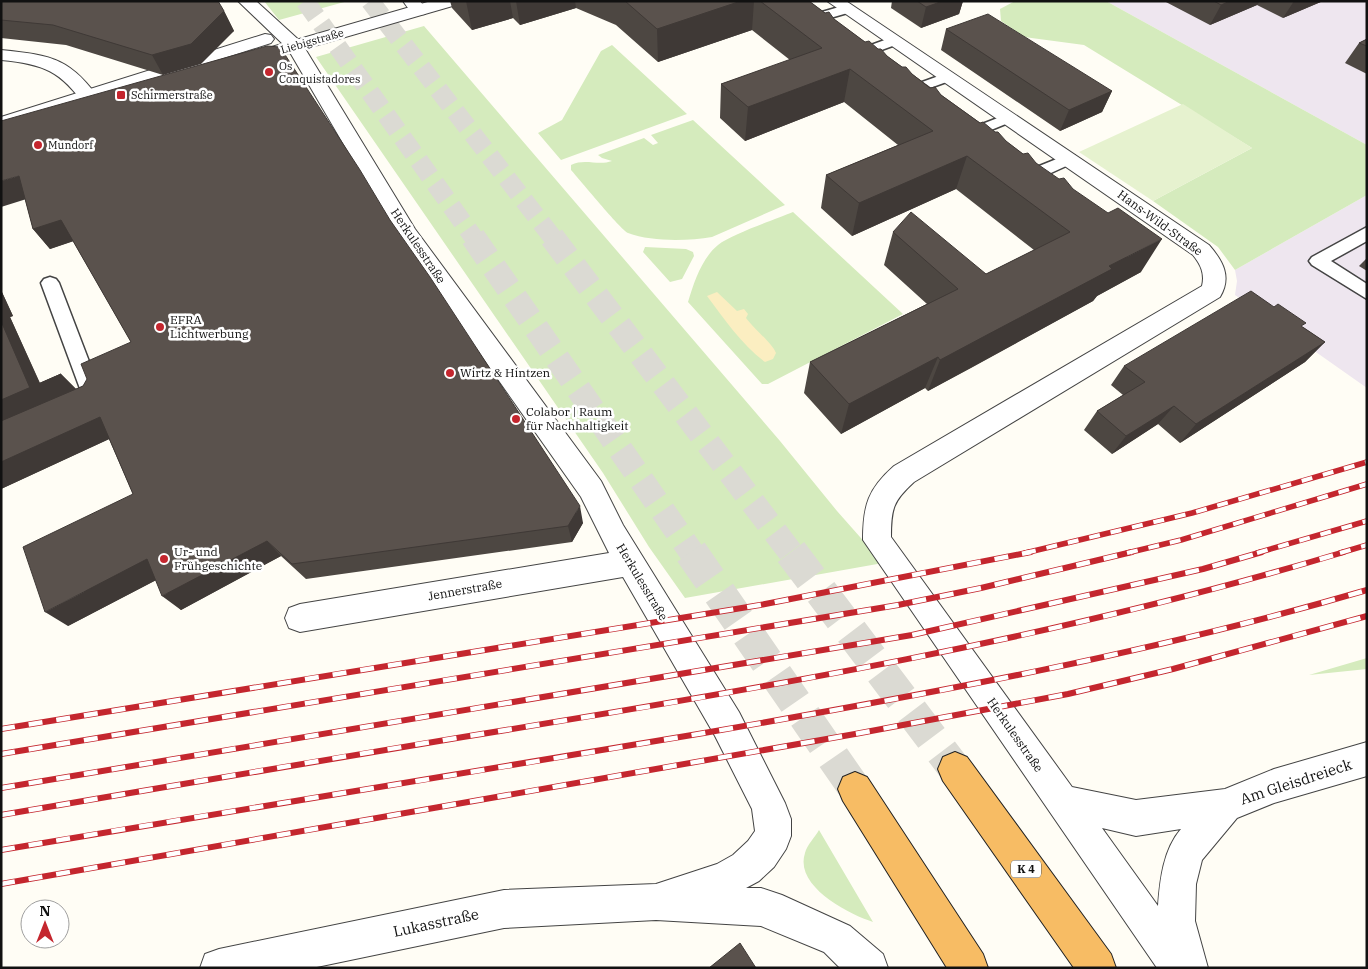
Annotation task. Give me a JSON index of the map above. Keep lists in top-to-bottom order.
{
  "streets": {
    "highway": ["K 4"],
    "street": [
      "Liebigstraße",
      "Hans-Wild-Straße",
      "Herkulesstraße",
      "Jennerstraße",
      "Am Gleisdreieck",
      "Lukasstraße"
    ]
  },
  "crossings": [
    ["Liebigstraße", "Herkulesstraße"],
    ["Hans-Wild-Straße", "Herkulesstraße"],
    ["Herkulesstraße", "Jennerstraße"],
    ["Herkulesstraße", "Am Gleisdreieck"],
    ["Herkulesstraße", "Lukasstraße"]
  ],
  "places": {
    "other": [
      "Os Conquistadores",
      "Mundorf",
      "EFRA Lichtwerbung",
      "Wirtz & Hintzen",
      "Colabor | Raum für Nachhaltigkeit",
      "Ur- und Frühgeschichte"
    ],
    "transit": ["Schirmerstraße"]
  },
  "north": "top"
}
